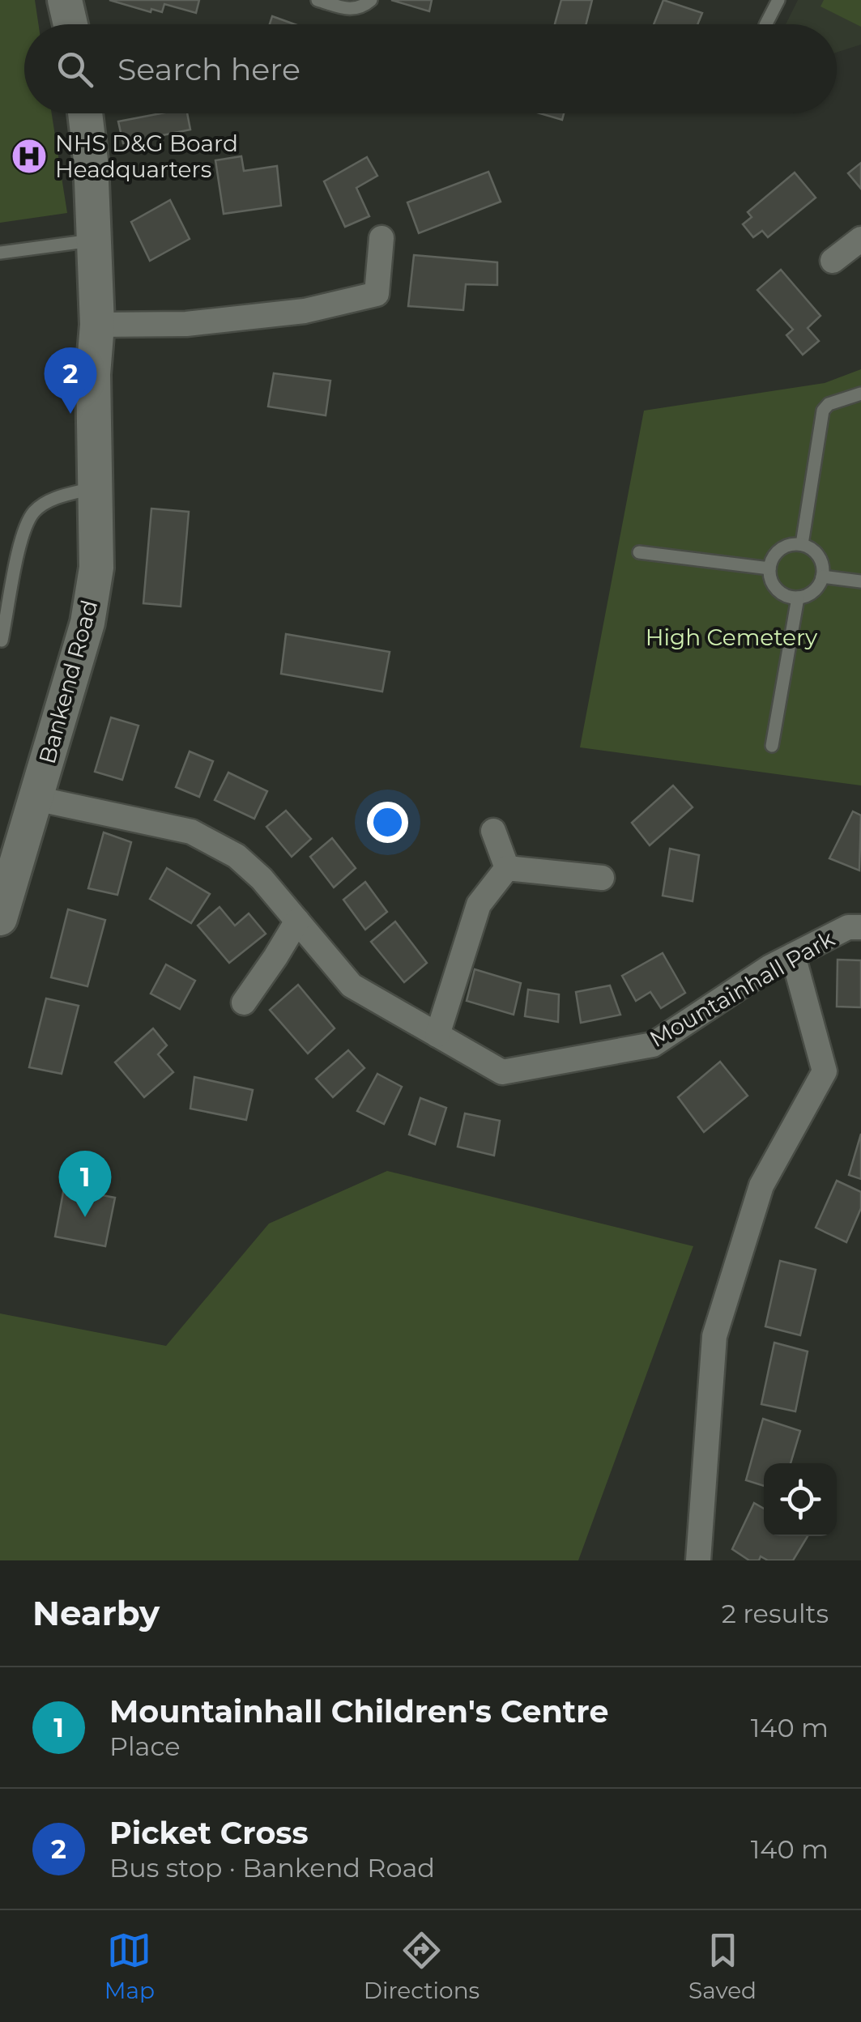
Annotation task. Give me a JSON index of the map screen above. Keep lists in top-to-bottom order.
{
  "streets": {
    "street": ["Bankend Road", "Mountainhall Park"]
  },
  "crossings": [
    ["Bankend Road", "Mountainhall Park"]
  ],
  "parks": ["High Cemetery"],
  "places": {
    "hospital": ["NHS D&G Board Headquarters"]
  },
  "page": {
    "search": "Search here",
    "pins": ["2", "1"],
    "heading": ["Nearby", "2 results"],
    "list": [
      {
        "mark": "1",
        "name": "Mountainhall Children's Centre",
        "note": "Place",
        "value": "140 m"
      },
      {
        "mark": "2",
        "name": "Picket Cross",
        "note": "Bus stop · Bankend Road",
        "value": "140 m"
      }
    ],
    "nav": ["Map", "Directions", "Saved"]
  }
}
